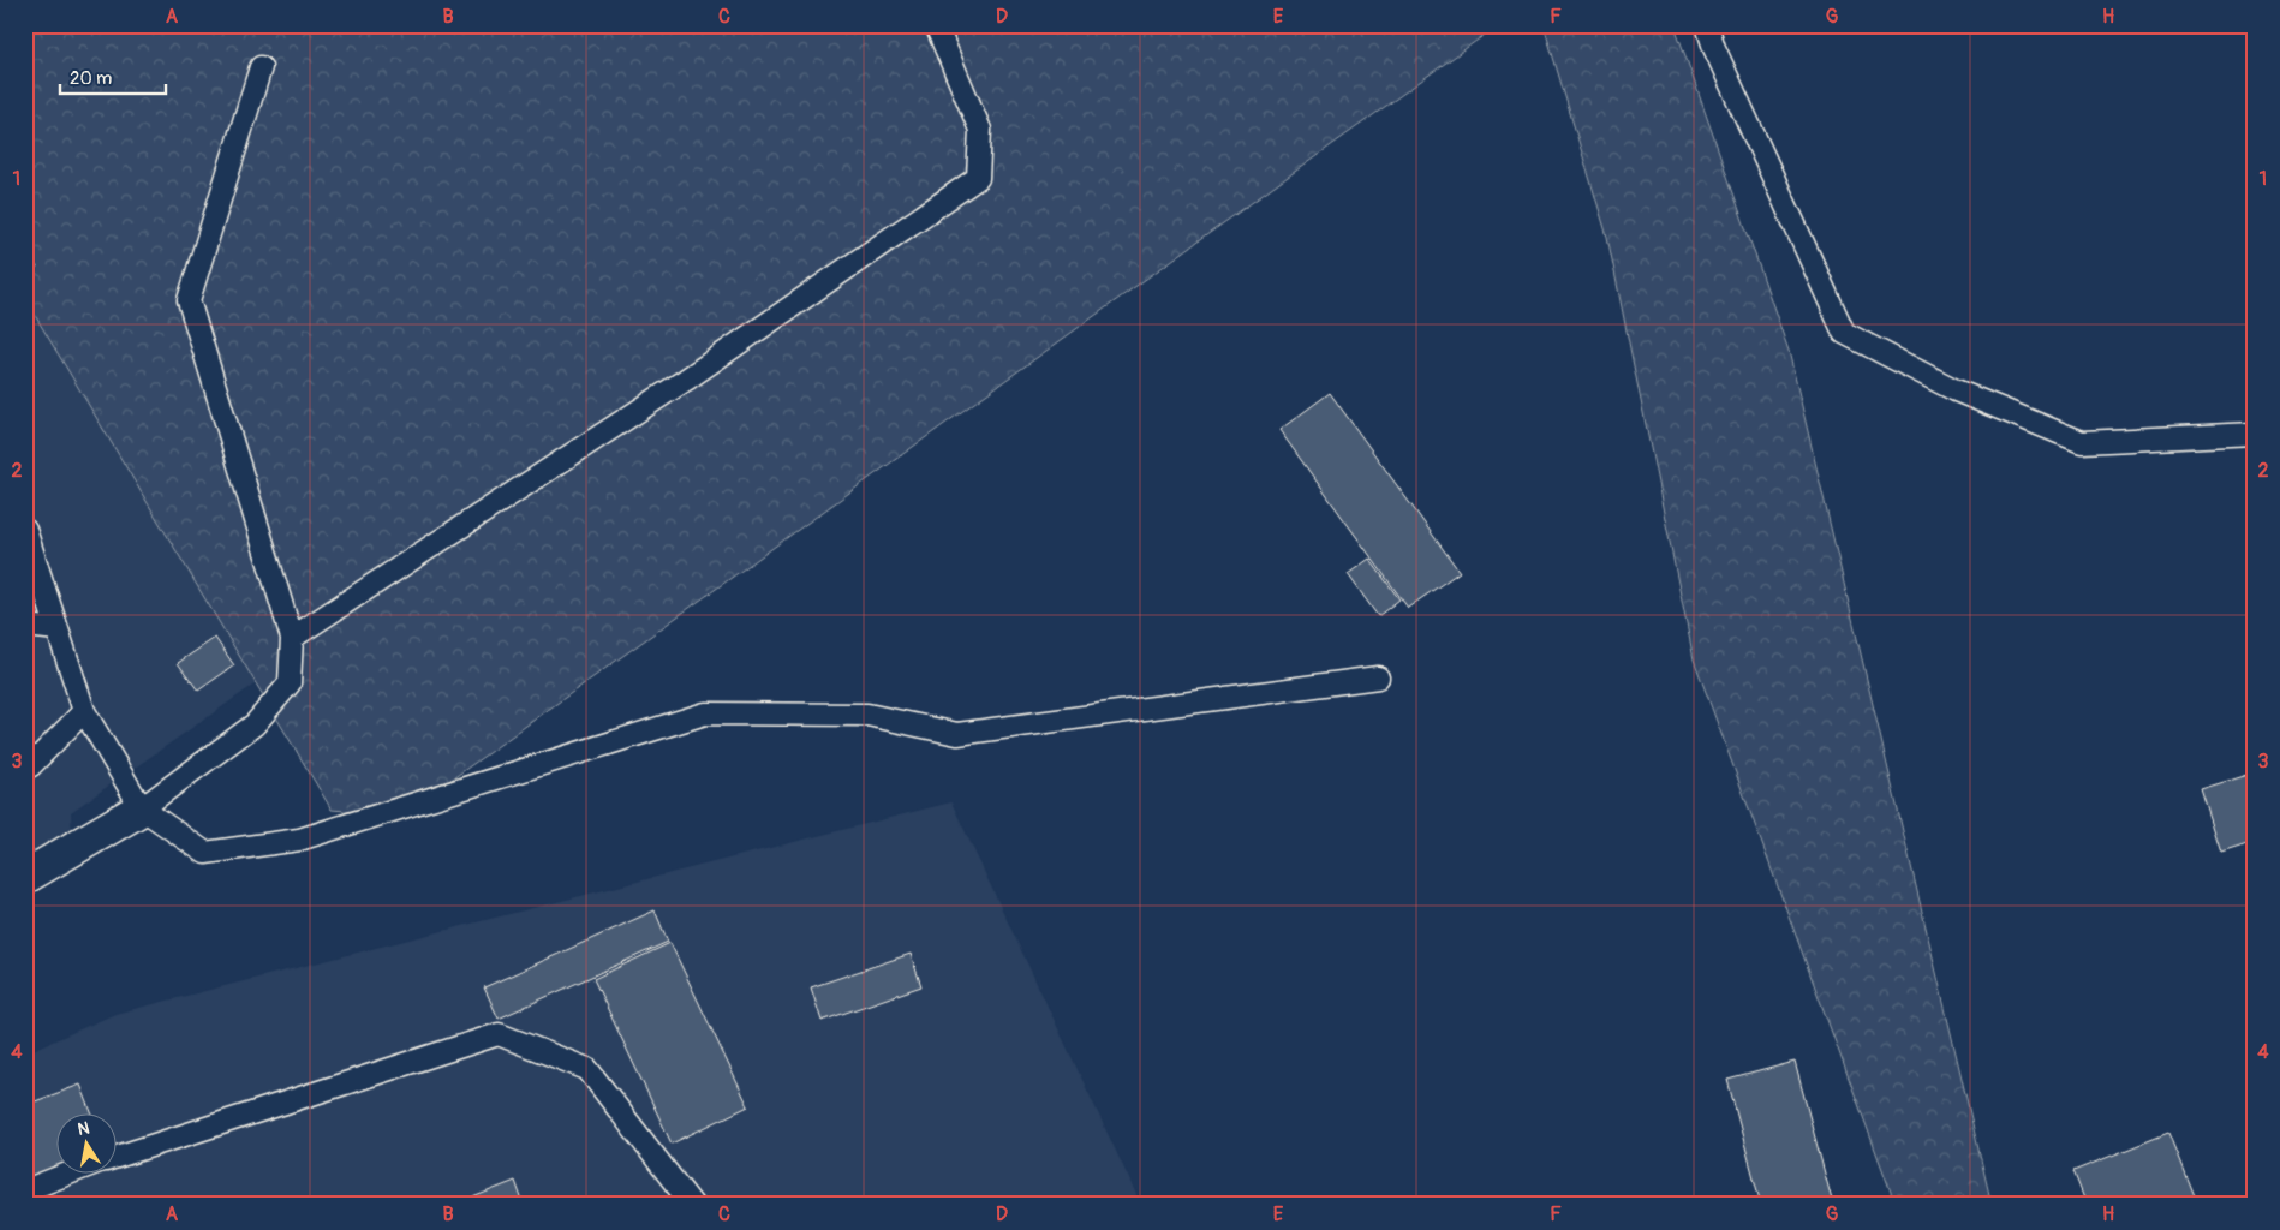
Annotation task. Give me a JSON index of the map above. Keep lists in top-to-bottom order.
{
  "scale_bar": "20 m",
  "north": "top",
  "grid": {
    "columns": [
      "A",
      "B",
      "C",
      "D",
      "E",
      "F",
      "G",
      "H"
    ],
    "rows": [
      "1",
      "2",
      "3",
      "4"
    ]
  }
}
